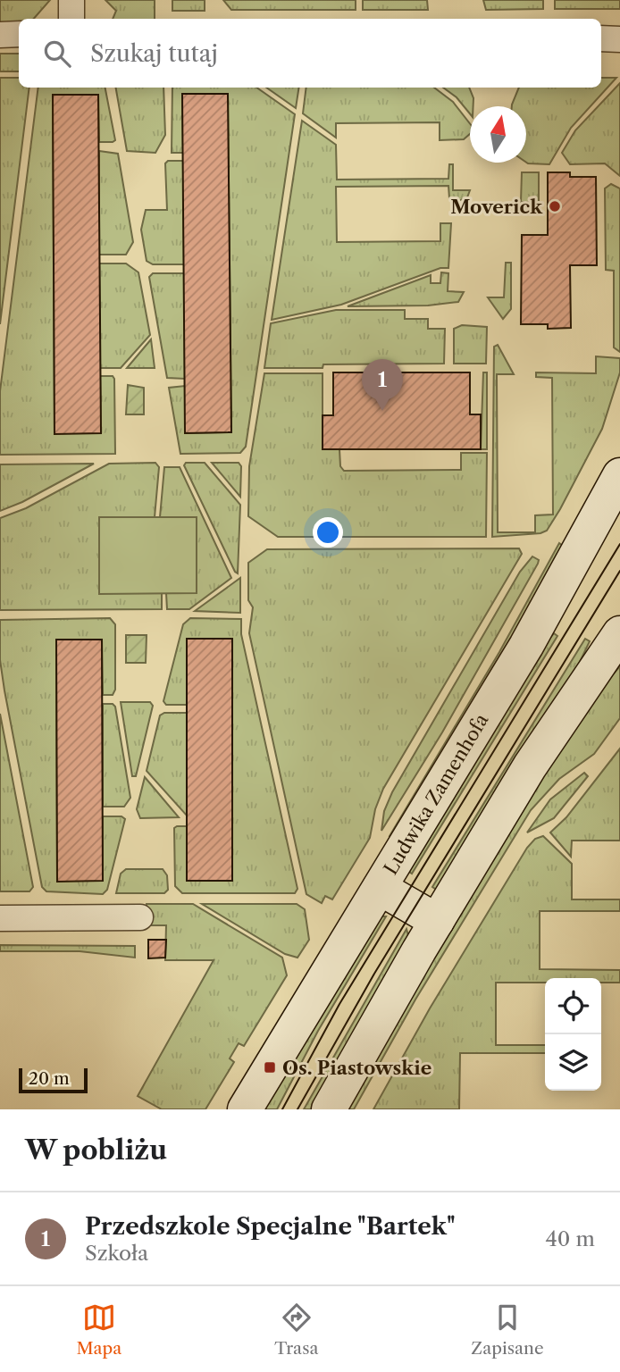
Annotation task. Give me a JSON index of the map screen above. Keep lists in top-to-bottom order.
{
  "streets": {
    "main road": ["Ludwika Zamenhofa"]
  },
  "places": {
    "other": ["Moverick"],
    "transit": ["Os. Piastowskie"]
  },
  "scale_bar": "20 m",
  "north": "top",
  "page": {
    "search": "Szukaj tutaj",
    "pins": "1",
    "scale": "20 m",
    "heading": "W pobliżu",
    "list": [
      {
        "mark": "1",
        "name": "Przedszkole Specjalne \"Bartek\"",
        "note": "Szkoła",
        "value": "40 m"
      }
    ],
    "nav": ["Mapa", "Trasa", "Zapisane"]
  }
}
